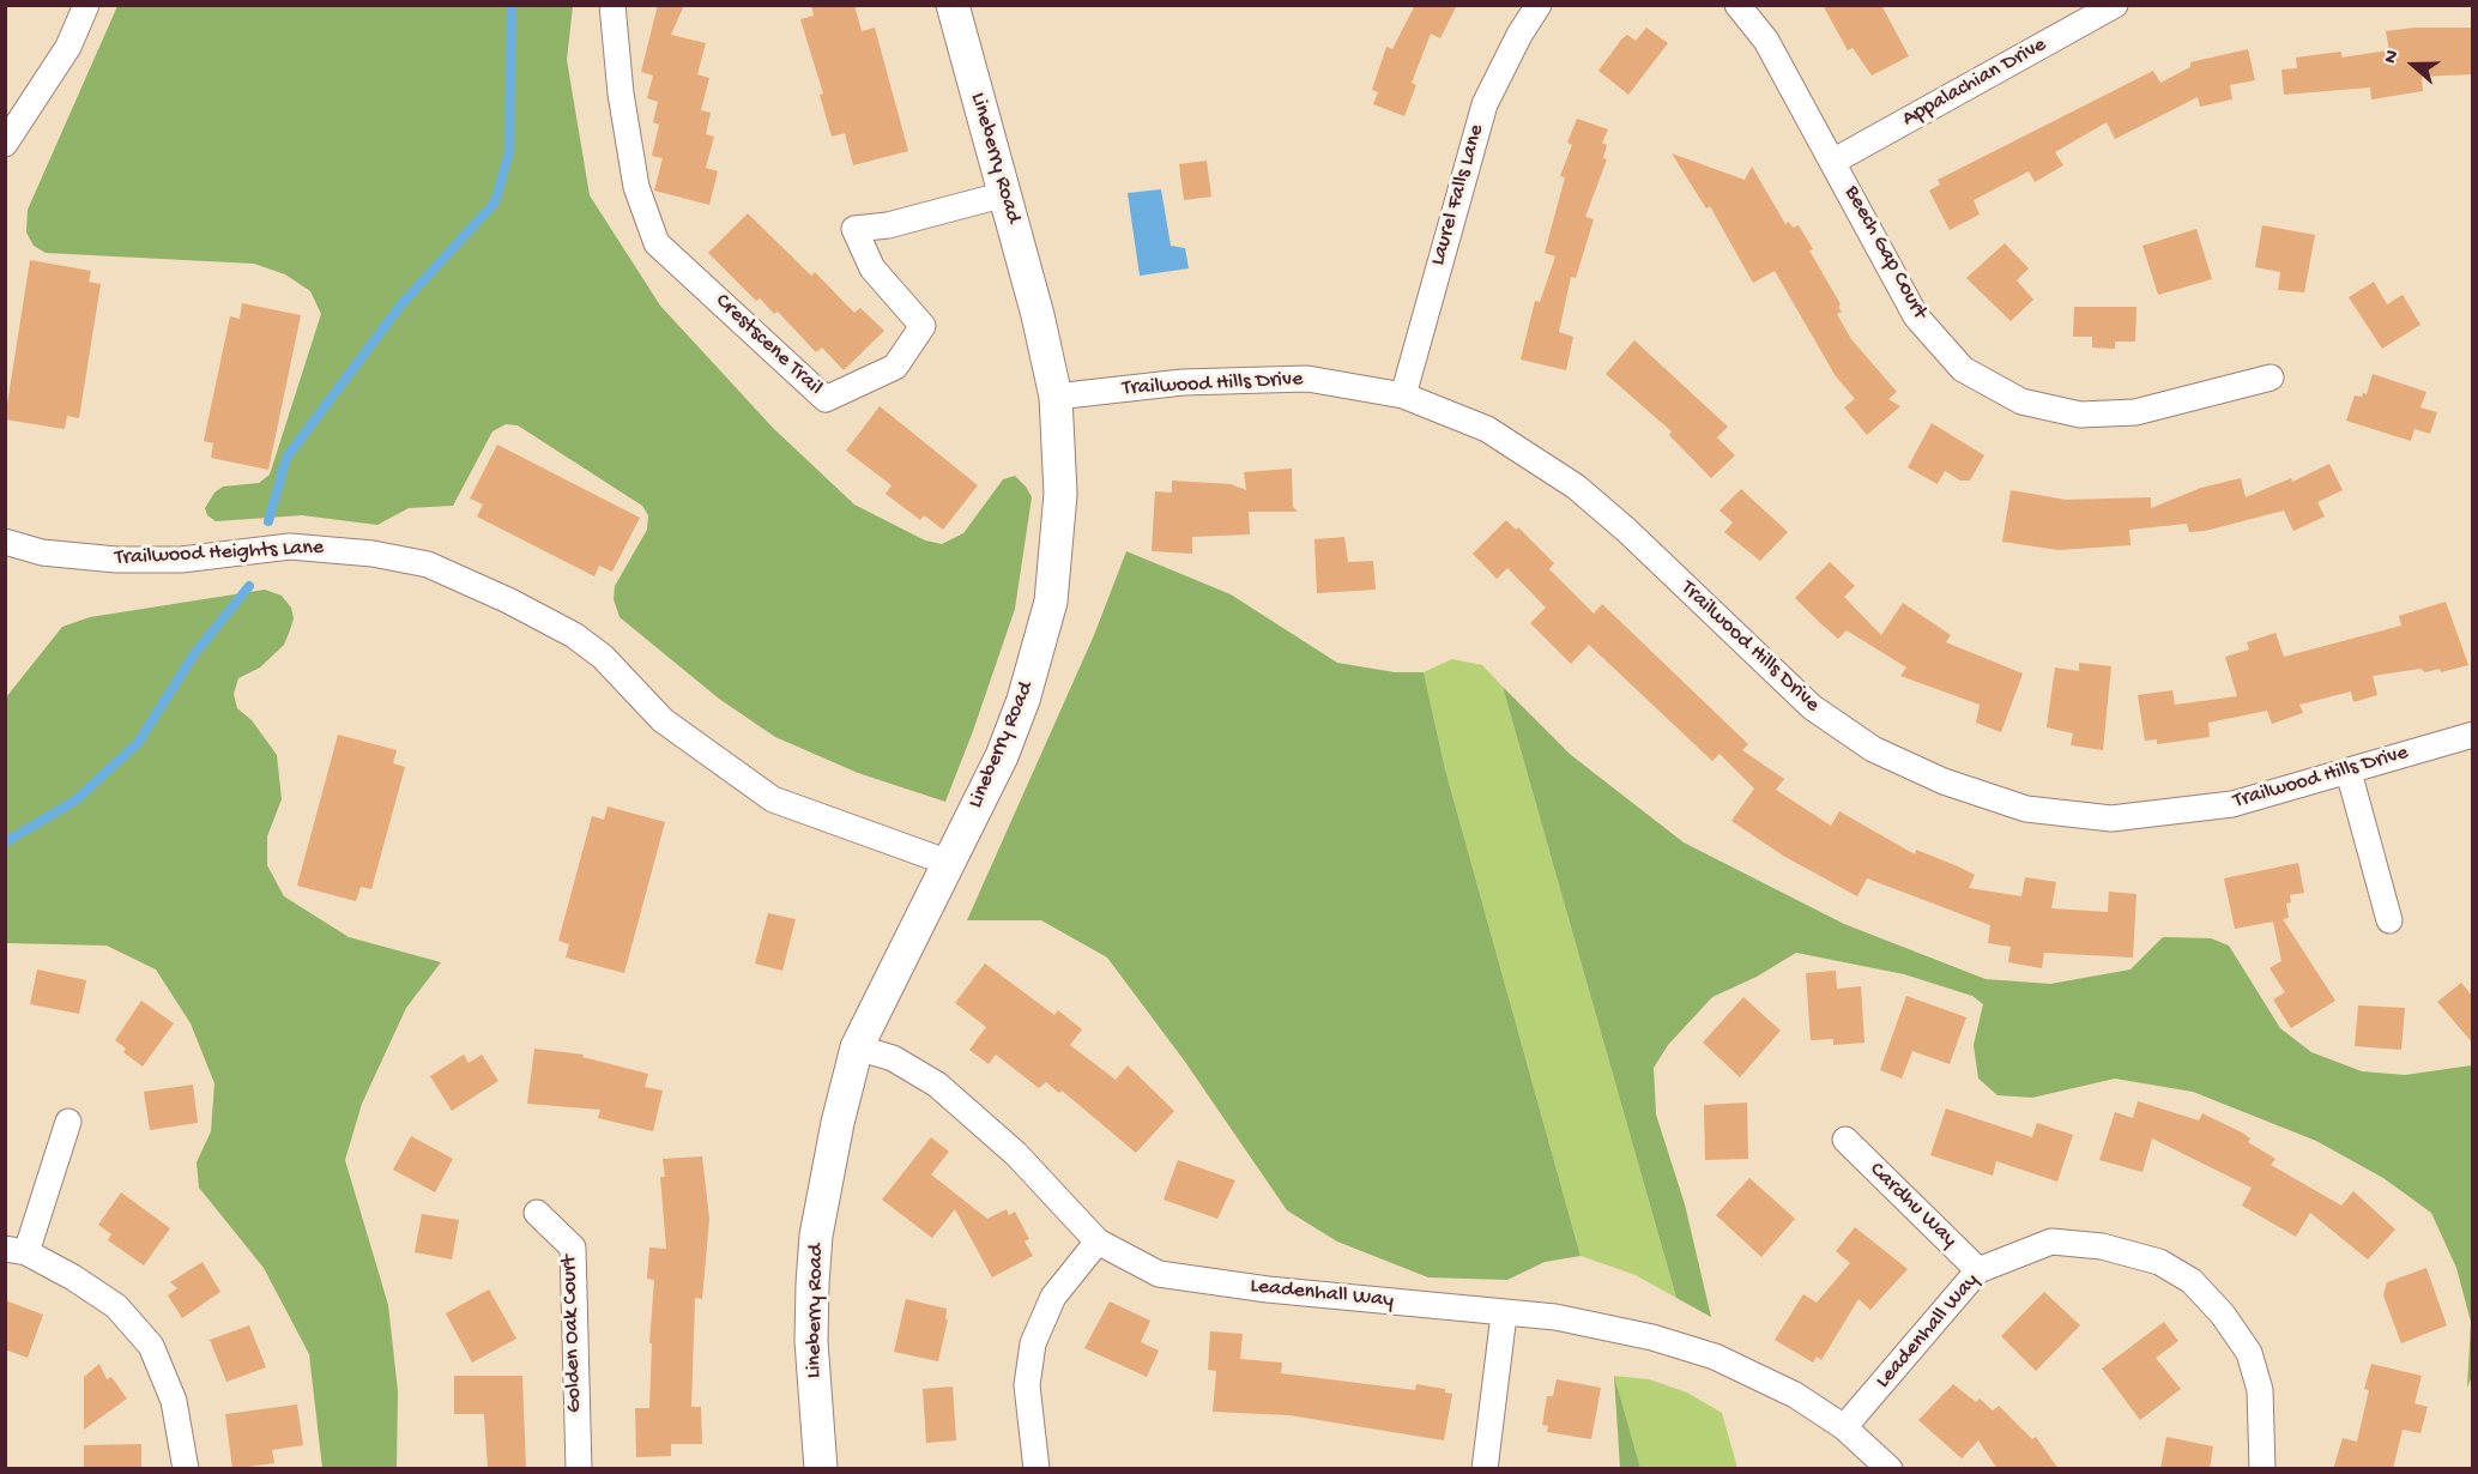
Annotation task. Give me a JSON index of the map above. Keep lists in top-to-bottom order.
{
  "streets": {
    "street": [
      "Appalachian Drive",
      "Lineberry Road",
      "Laurel Falls Lane",
      "Beech Gap Court",
      "Crestscene Trail",
      "Trailwood Hills Drive",
      "Trailwood Heights Lane",
      "Cardhu Way",
      "Leadenhall Way",
      "Golden Oak Court"
    ]
  },
  "crossings": [
    ["Appalachian Drive", "Beech Gap Court"],
    ["Lineberry Road", "Crestscene Trail"],
    ["Lineberry Road", "Trailwood Hills Drive"],
    ["Lineberry Road", "Trailwood Heights Lane"],
    ["Lineberry Road", "Leadenhall Way"],
    ["Laurel Falls Lane", "Trailwood Hills Drive"],
    ["Cardhu Way", "Leadenhall Way"]
  ],
  "north": "left"
}
